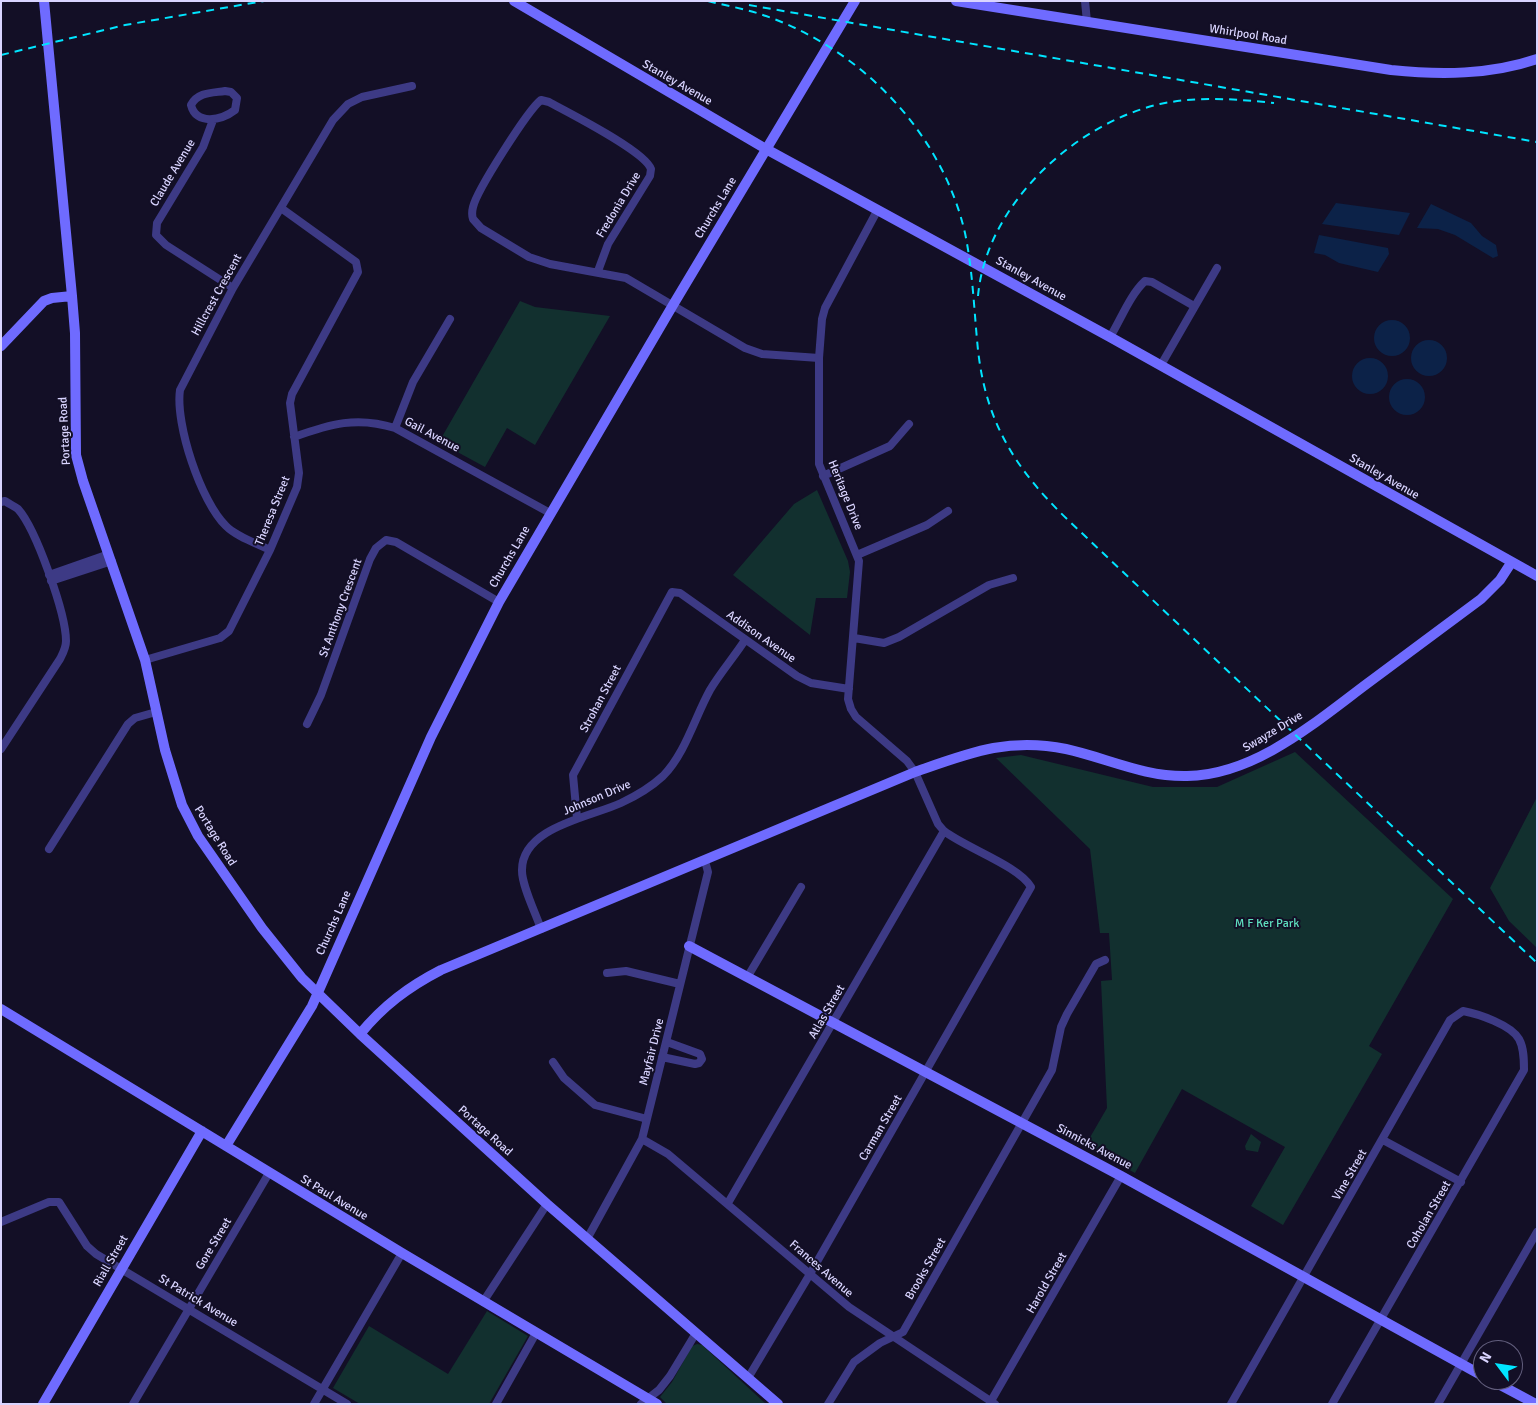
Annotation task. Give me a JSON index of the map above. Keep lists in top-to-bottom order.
{
  "streets": {
    "street": [
      "Whirlpool Road",
      "Stanley Avenue",
      "Claude Avenue",
      "Fredonia Drive",
      "Churchs Lane",
      "Hillcrest Crescent",
      "Portage Road",
      "Gail Avenue",
      "Heritage Drive",
      "Theresa Street",
      "St Anthony Crescent",
      "Addison Avenue",
      "Strohan Street",
      "Swayze Drive",
      "Johnson Drive",
      "Atlas Street",
      "Mayfair Drive",
      "Carman Street",
      "Sinnicks Avenue",
      "Vine Street",
      "St Paul Avenue",
      "Coholan Street",
      "Gore Street",
      "Riall Street",
      "Frances Avenue",
      "Brooks Street",
      "Harold Street",
      "St Patrick Avenue"
    ]
  },
  "crossings": [
    ["Stanley Avenue", "Churchs Lane"],
    ["Stanley Avenue", "Heritage Drive"],
    ["Stanley Avenue", "Swayze Drive"],
    ["Claude Avenue", "Hillcrest Crescent"],
    ["Churchs Lane", "Portage Road"],
    ["Churchs Lane", "Gail Avenue"],
    ["Churchs Lane", "St Anthony Crescent"],
    ["Churchs Lane", "St Paul Avenue"],
    ["Hillcrest Crescent", "Theresa Street"],
    ["Portage Road", "Theresa Street"],
    ["Portage Road", "Swayze Drive"],
    ["Portage Road", "Mayfair Drive"],
    ["Portage Road", "Carman Street"],
    ["Gail Avenue", "Theresa Street"],
    ["Heritage Drive", "Addison Avenue"],
    ["Heritage Drive", "Swayze Drive"],
    ["Addison Avenue", "Strohan Street"],
    ["Addison Avenue", "Johnson Drive"],
    ["Strohan Street", "Johnson Drive"],
    ["Swayze Drive", "Johnson Drive"],
    ["Swayze Drive", "Mayfair Drive"],
    ["Atlas Street", "Carman Street"],
    ["Atlas Street", "Sinnicks Avenue"],
    ["Atlas Street", "Frances Avenue"],
    ["Mayfair Drive", "Sinnicks Avenue"],
    ["Mayfair Drive", "Frances Avenue"],
    ["Carman Street", "Sinnicks Avenue"],
    ["Carman Street", "Frances Avenue"],
    ["Sinnicks Avenue", "Vine Street"],
    ["Sinnicks Avenue", "Coholan Street"],
    ["Sinnicks Avenue", "Brooks Street"],
    ["Sinnicks Avenue", "Harold Street"],
    ["Vine Street", "Coholan Street"],
    ["St Paul Avenue", "Gore Street"],
    ["St Paul Avenue", "Riall Street"],
    ["Gore Street", "St Patrick Avenue"],
    ["Riall Street", "St Patrick Avenue"],
    ["Frances Avenue", "Brooks Street"],
    ["Frances Avenue", "Harold Street"]
  ],
  "parks": ["M F Ker Park"],
  "north": "top left"
}
